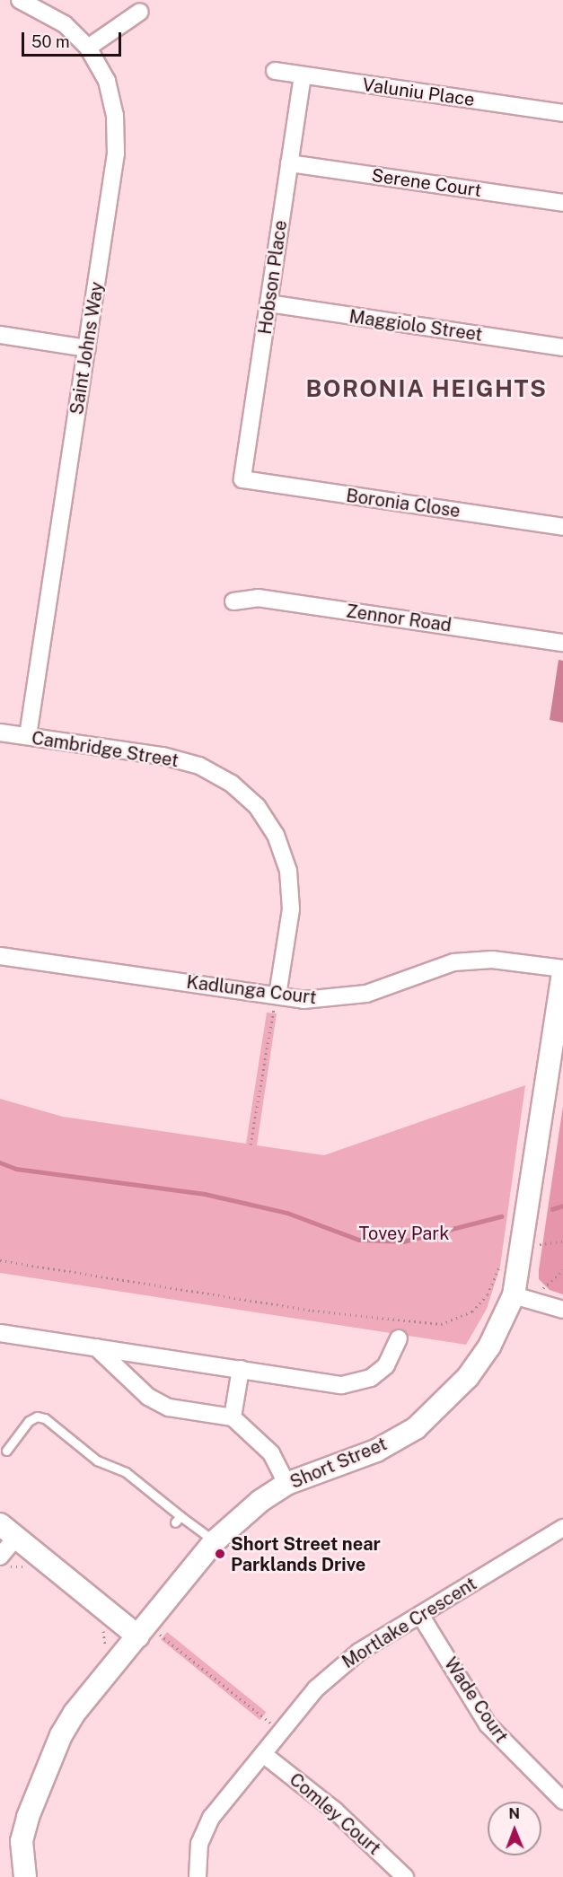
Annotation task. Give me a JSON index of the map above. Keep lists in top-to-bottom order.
{
  "streets": {
    "street": [
      "Valuniu Place",
      "Serene Court",
      "Hobson Place",
      "Maggiolo Street",
      "Saint Johns Way",
      "Boronia Close",
      "Zennor Road",
      "Cambridge Street",
      "Kadlunga Court",
      "Short Street",
      "Mortlake Crescent",
      "Wade Court",
      "Comley Court"
    ]
  },
  "crossings": [
    ["Valuniu Place", "Hobson Place"],
    ["Serene Court", "Hobson Place"],
    ["Hobson Place", "Maggiolo Street"],
    ["Hobson Place", "Boronia Close"],
    ["Saint Johns Way", "Cambridge Street"],
    ["Cambridge Street", "Kadlunga Court"],
    ["Mortlake Crescent", "Wade Court"],
    ["Mortlake Crescent", "Comley Court"]
  ],
  "districts": ["BORONIA HEIGHTS"],
  "parks": ["Tovey Park"],
  "places": ["Short Street near Parklands Drive"],
  "scale_bar": "50 m",
  "north": "top"
}
